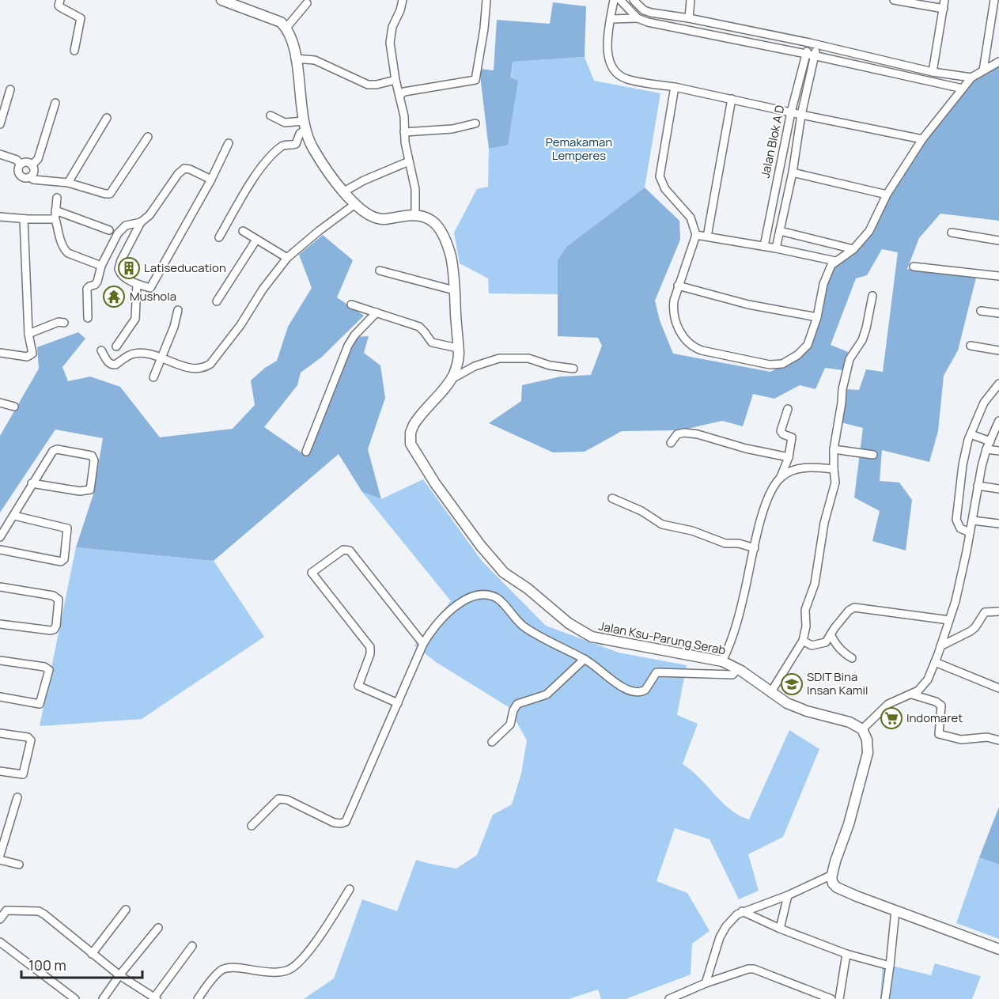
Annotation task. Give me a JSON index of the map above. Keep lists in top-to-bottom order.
{
  "streets": {
    "street": ["Jalan Blok A D", "Jalan Ksu-Parung Serab"]
  },
  "parks": ["Pemakaman Lemperes"],
  "places": {
    "building": ["Latiseducation"],
    "temple": ["Mushola"],
    "school or university": ["SDIT Bina Insan Kamil"],
    "supermarket": ["Indomaret"]
  },
  "scale_bar": "100 m"
}
